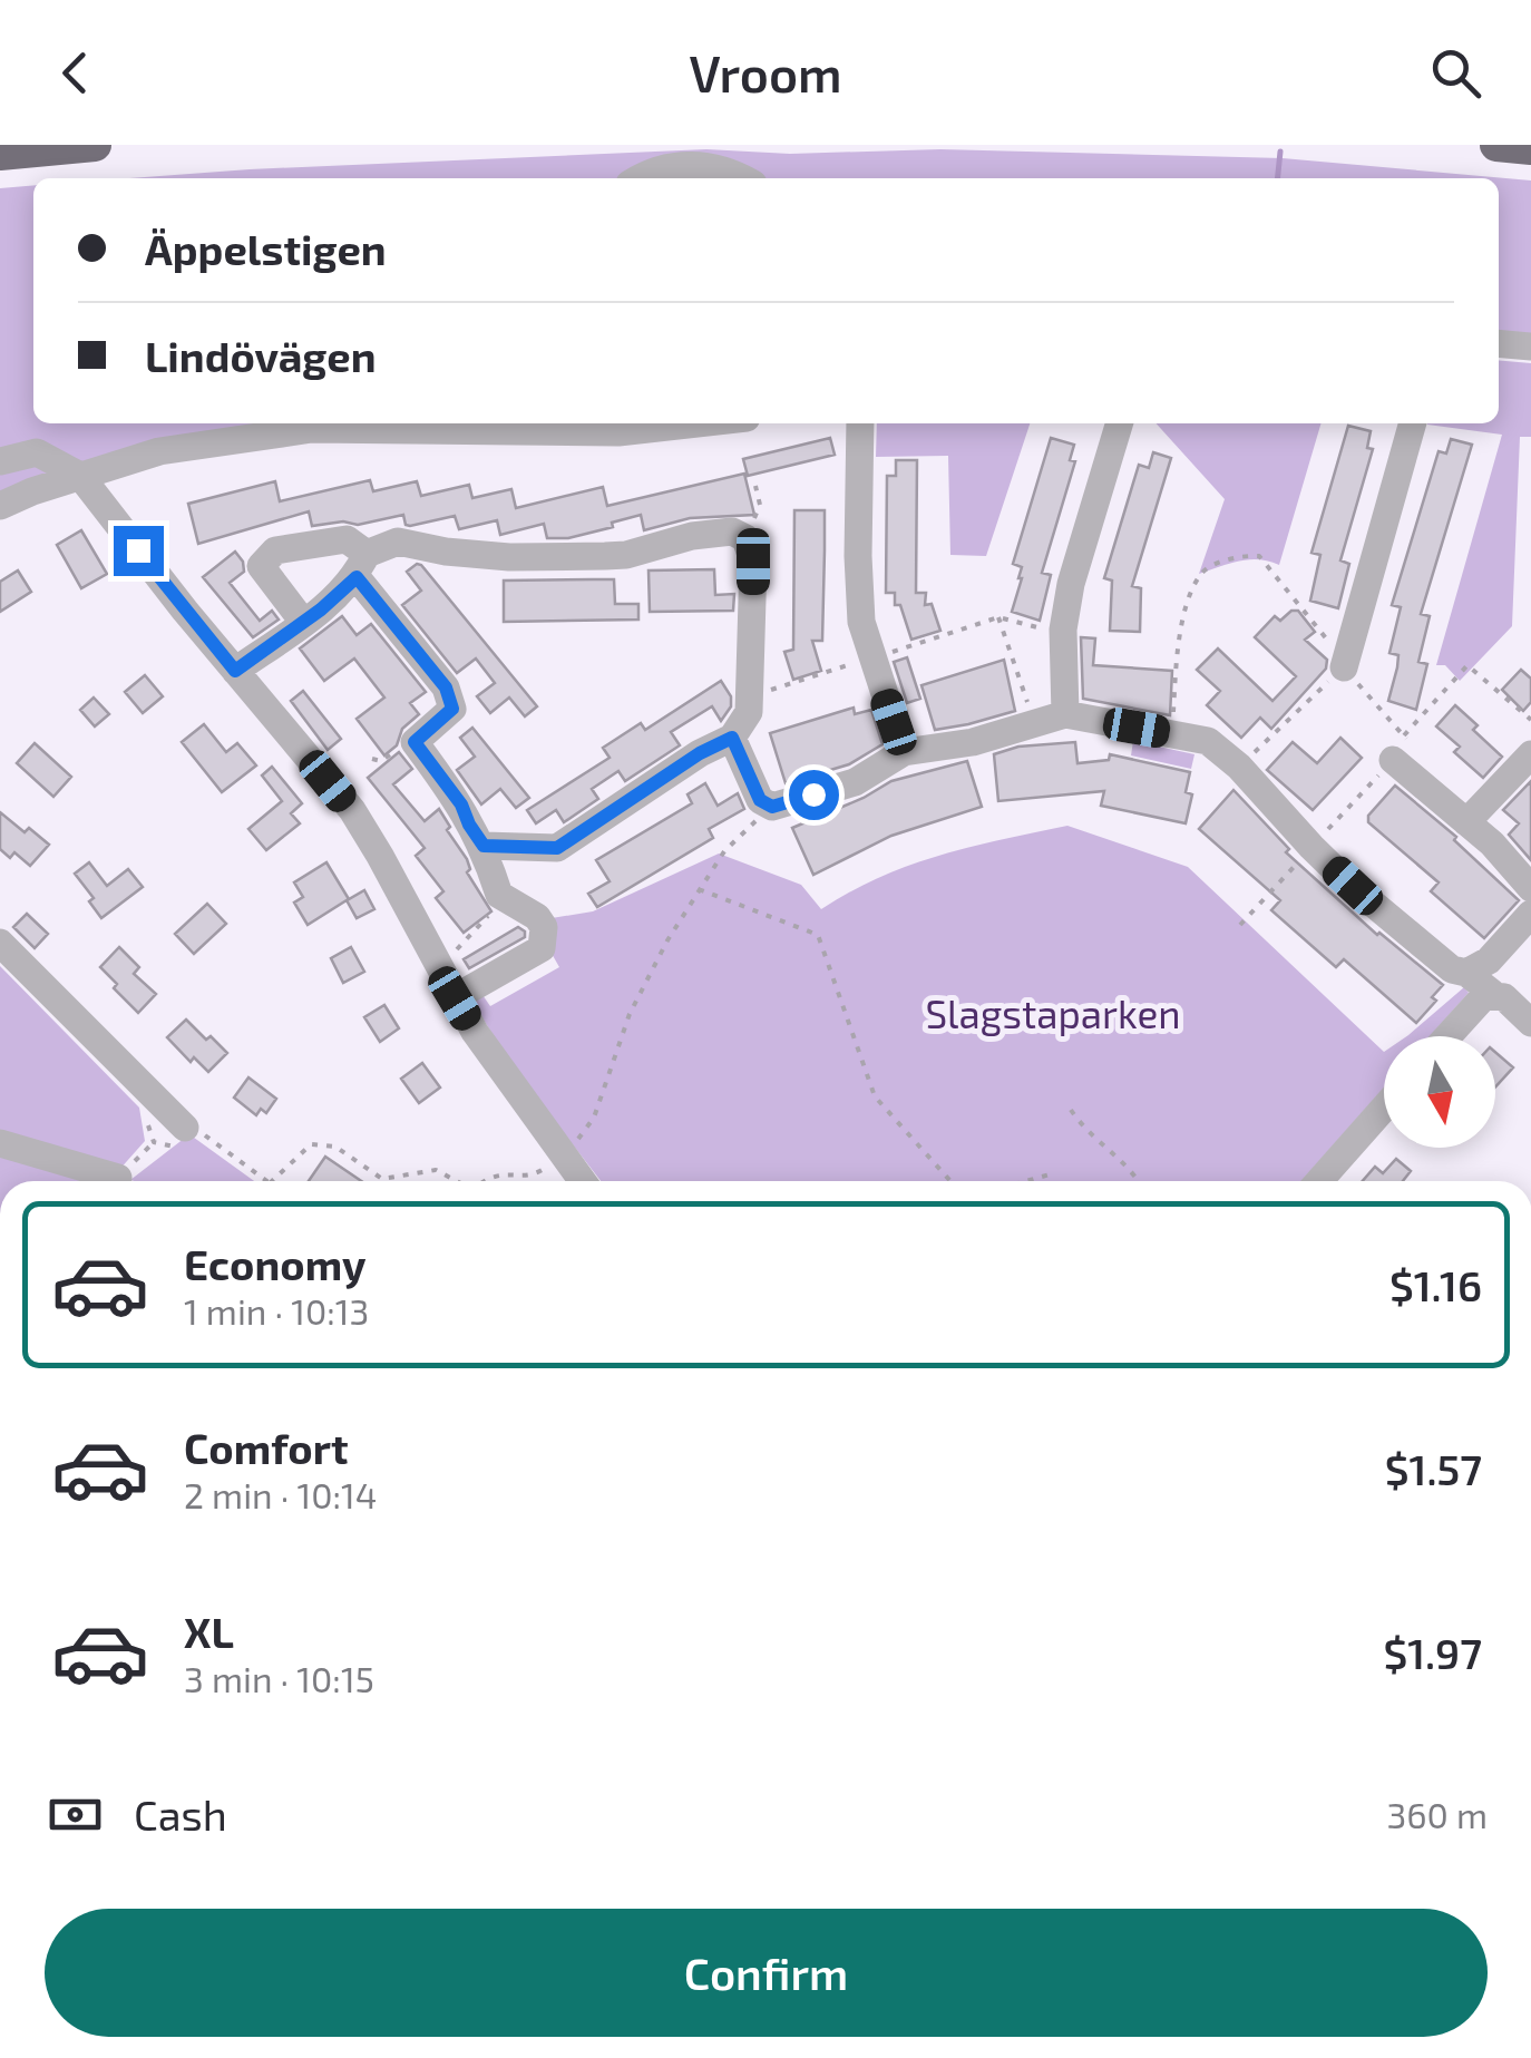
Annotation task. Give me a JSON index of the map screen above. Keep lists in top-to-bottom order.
{
  "parks": ["Slagstaparken"],
  "north": "bottom",
  "page": {
    "header": "Vroom",
    "banner": ["Äppelstigen", "Lindövägen"],
    "list": [
      {
        "name": "Economy",
        "note": "1 min · 10:13",
        "value": "$1.16"
      },
      {
        "name": "Comfort",
        "note": "2 min · 10:14",
        "value": "$1.57"
      },
      {
        "name": "XL",
        "note": "3 min · 10:15",
        "value": "$1.97"
      }
    ],
    "pay": ["Cash", "360 m"],
    "buttons": "Confirm"
  }
}
